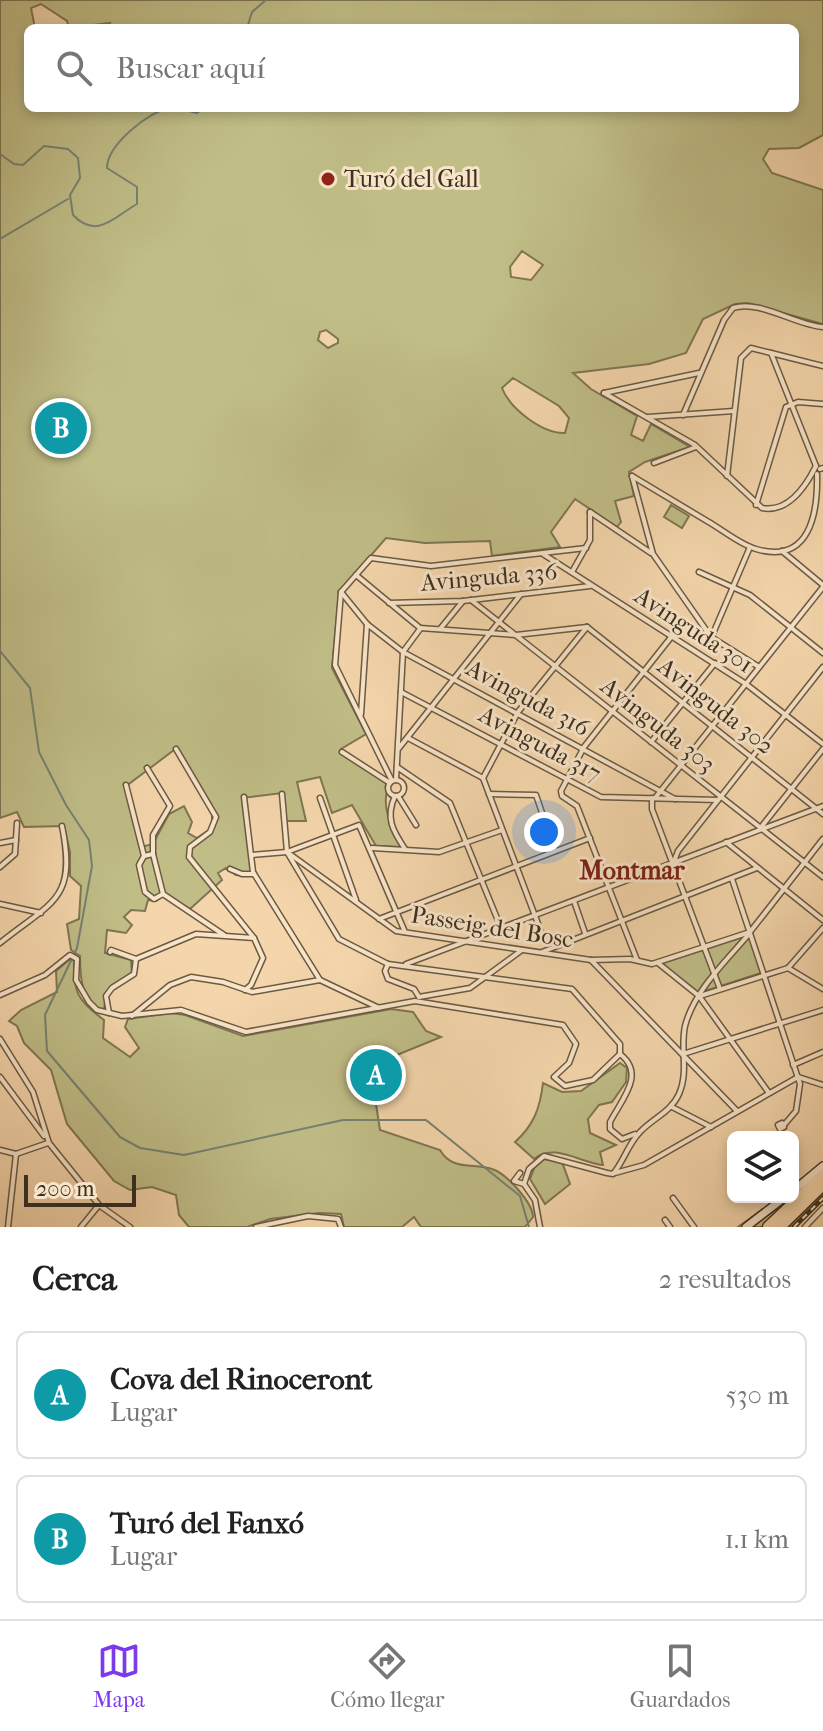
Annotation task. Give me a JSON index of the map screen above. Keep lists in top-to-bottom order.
{
  "streets": {
    "street": [
      "Avinguda 336",
      "Avinguda 301",
      "Avinguda 316",
      "Avinguda 302",
      "Avinguda 303",
      "Avinguda 317",
      "Passeig del Bosc"
    ]
  },
  "crossings": [
    ["Avinguda 336", "Avinguda 301"],
    ["Avinguda 336", "Avinguda 303"],
    ["Avinguda 316", "Avinguda 317"],
    ["Avinguda 303", "Avinguda 317"]
  ],
  "districts": ["Montmar"],
  "places": ["Turó del Gall"],
  "scale_bar": "200 m",
  "page": {
    "search": "Buscar aquí",
    "pins": ["B", "A"],
    "scale": "200 m",
    "heading": ["Cerca", "2 resultados"],
    "list": [
      {
        "mark": "A",
        "name": "Cova del Rinoceront",
        "note": "Lugar",
        "value": "530 m"
      },
      {
        "mark": "B",
        "name": "Turó del Fanxó",
        "note": "Lugar",
        "value": "1.1 km"
      }
    ],
    "nav": ["Mapa", "Cómo llegar", "Guardados"]
  }
}
